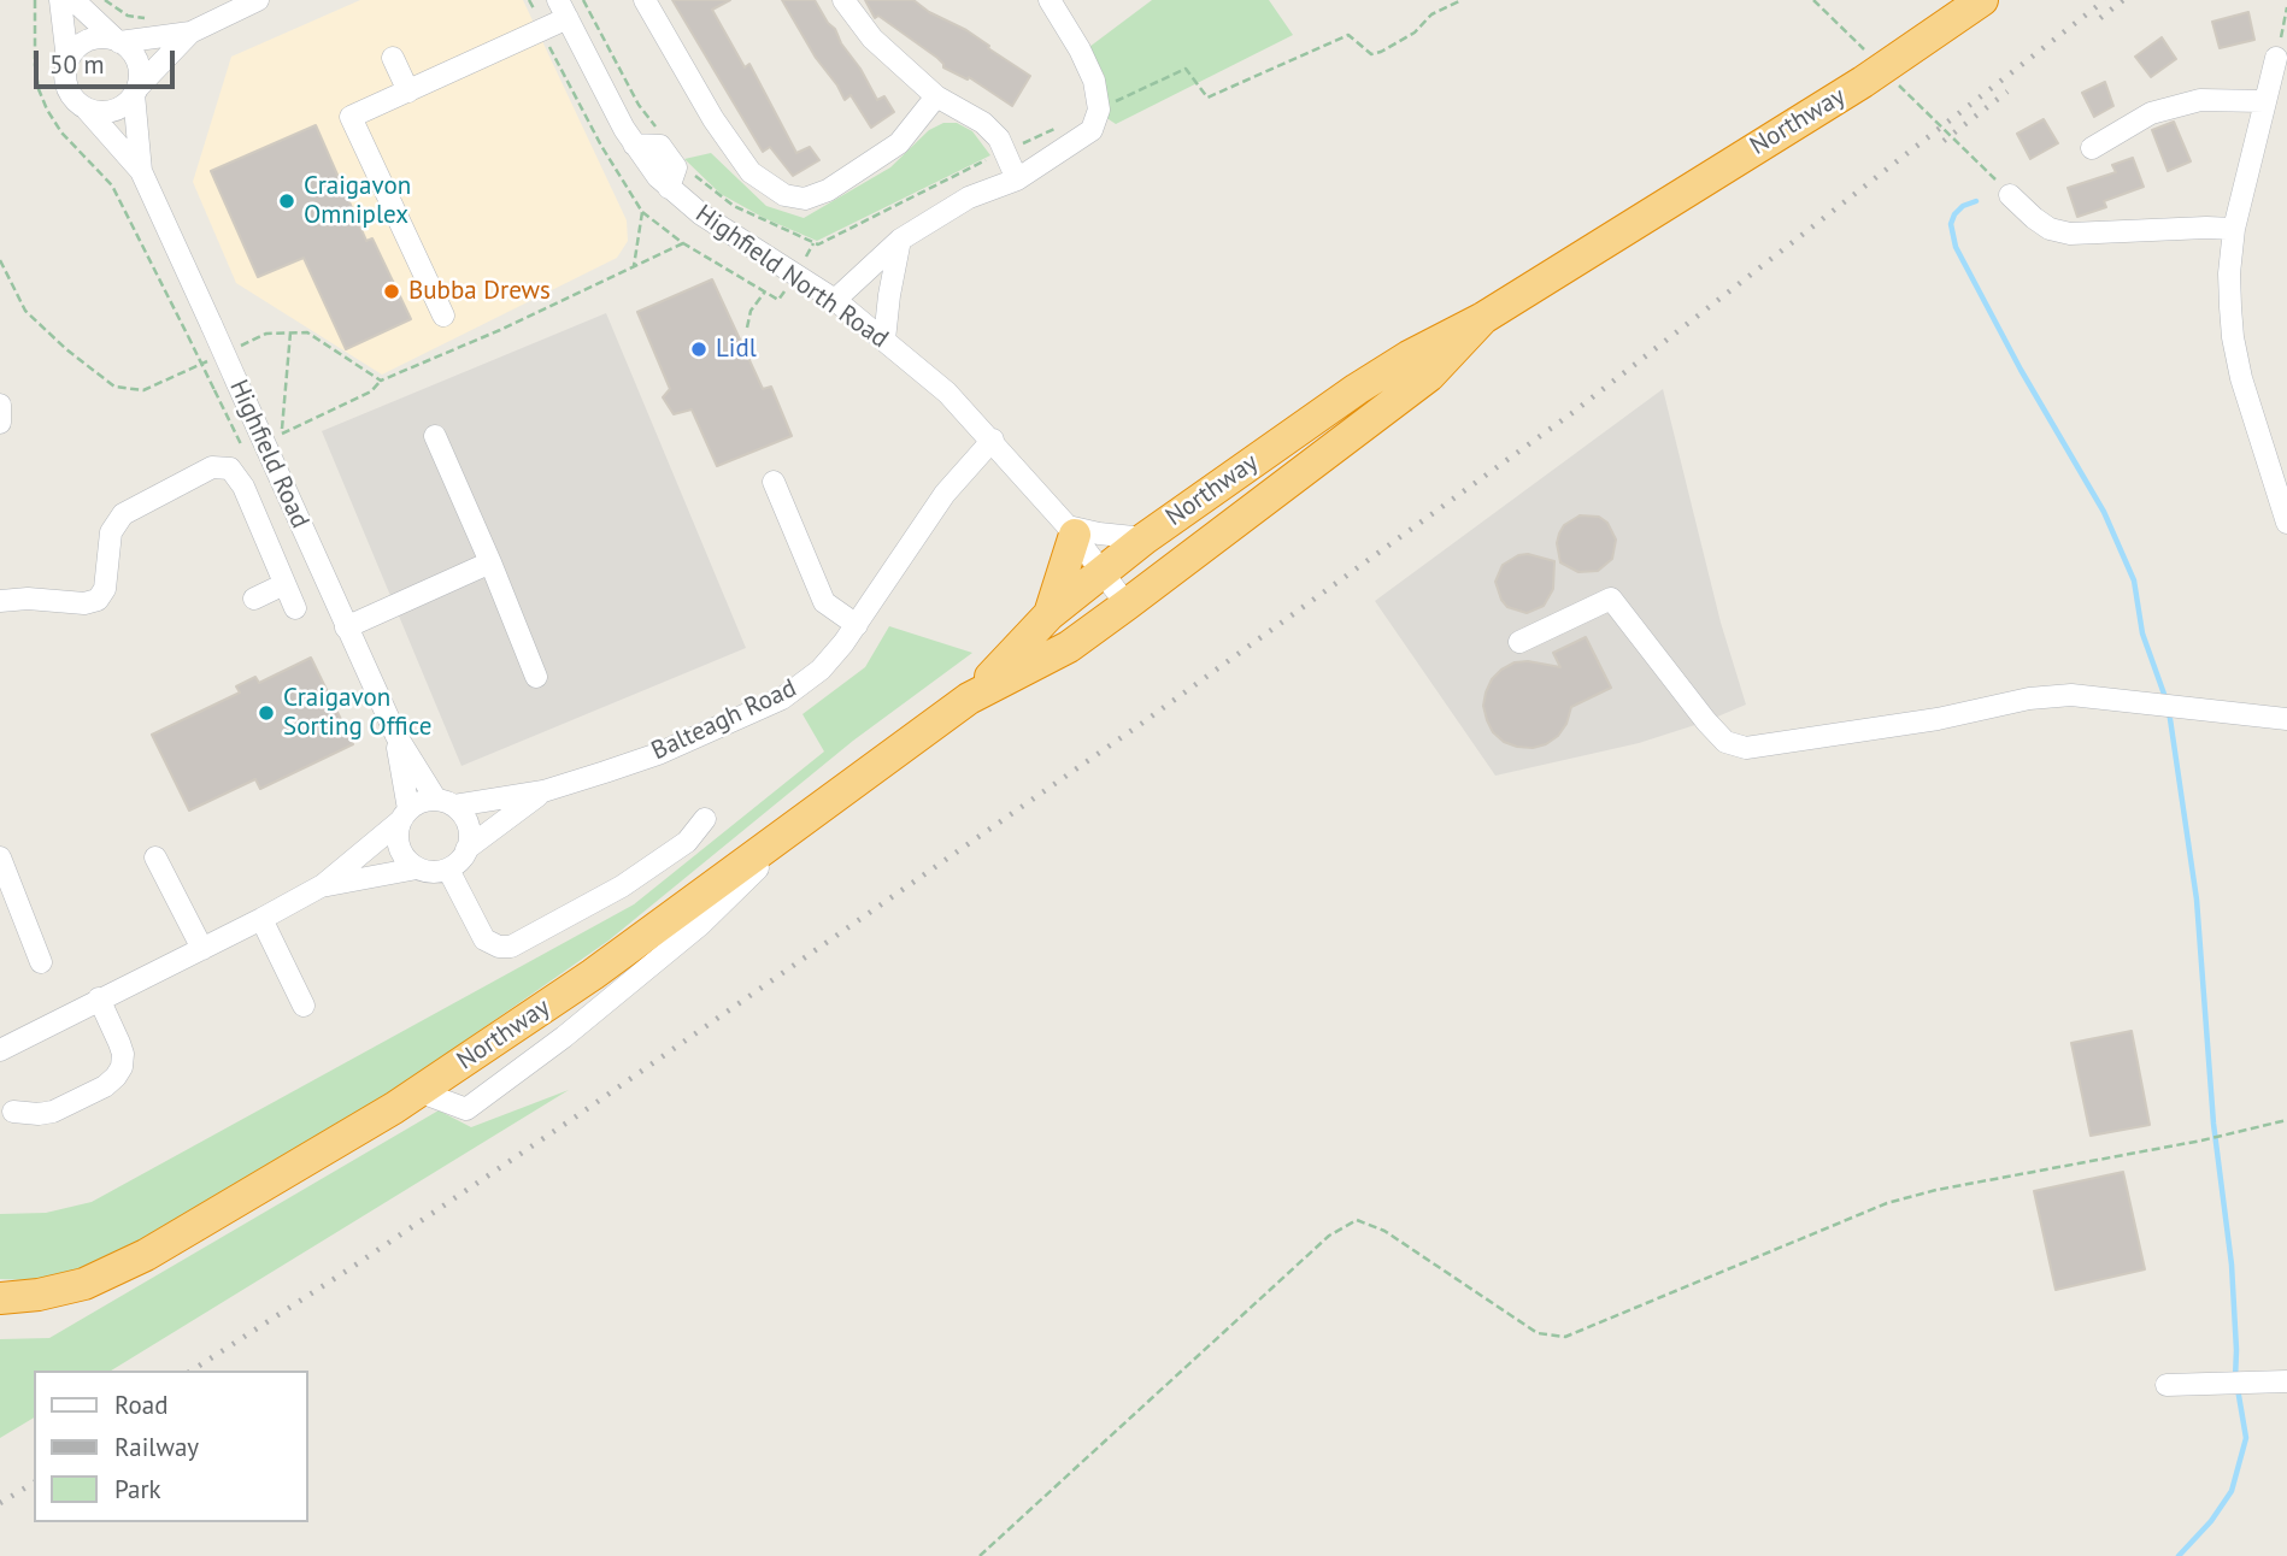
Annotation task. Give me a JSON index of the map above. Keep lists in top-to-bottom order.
{
  "streets": {
    "highway": ["Northway"],
    "street": ["Highfield North Road", "Highfield Road", "Balteagh Road"]
  },
  "crossings": [
    ["Northway", "Highfield North Road"],
    ["Highfield North Road", "Balteagh Road"],
    ["Highfield Road", "Balteagh Road"]
  ],
  "places": [
    "Craigavon Omniplex",
    "Bubba Drews",
    "Lidl",
    "Craigavon Sorting Office"
  ],
  "legend": ["Road", "Railway", "Park"],
  "scale_bar": "50 m"
}
